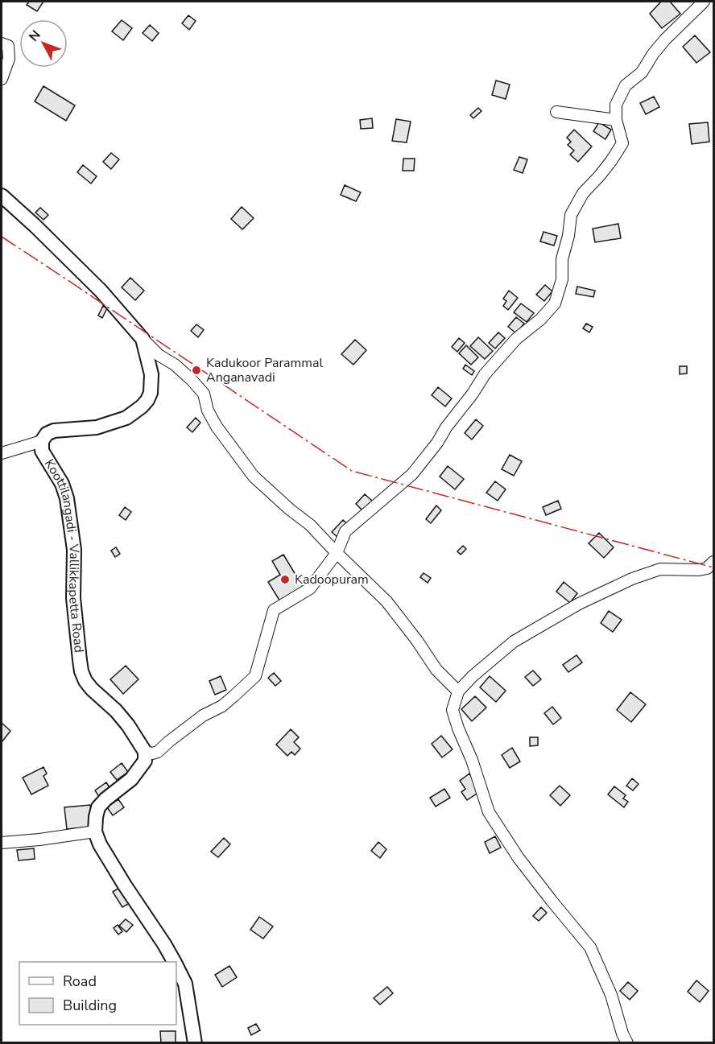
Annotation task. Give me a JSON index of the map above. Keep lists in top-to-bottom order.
{
  "streets": {
    "main road": ["Koottilangadi - Vallikkapetta Road"]
  },
  "places": ["Kadukoor Parammal Anganavadi", "Kadoopuram"],
  "legend": ["Road", "Building"],
  "north": "top left"
}
